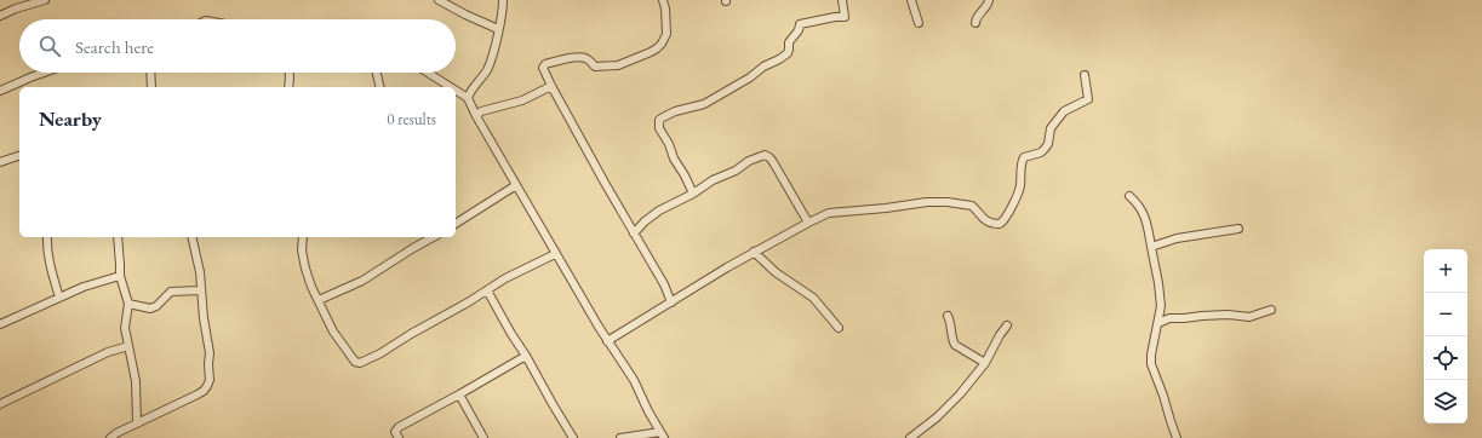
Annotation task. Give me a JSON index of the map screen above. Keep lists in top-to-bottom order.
{
  "page": {
    "search": "Search here",
    "heading": ["Nearby", "0 results"],
    "map_buttons": ["+", "−"]
  }
}
